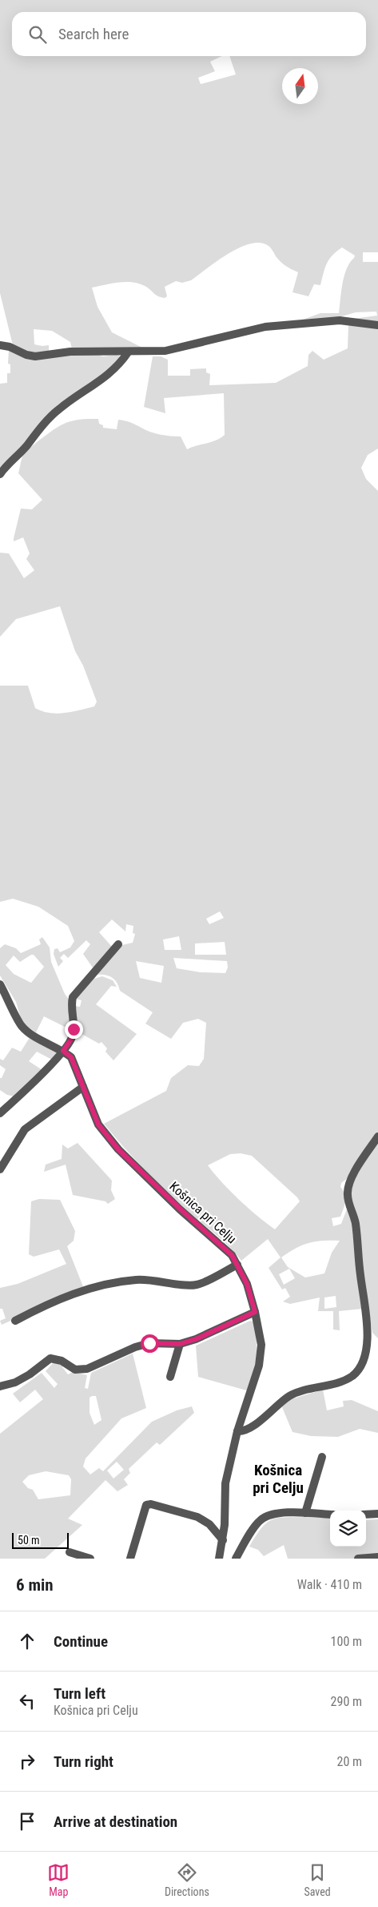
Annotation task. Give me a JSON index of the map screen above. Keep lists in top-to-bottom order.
{
  "streets": {
    "street": ["Košnica pri Celju"]
  },
  "districts": ["Košnica pri Celju"],
  "scale_bar": "50 m",
  "north": "top",
  "page": {
    "search": "Search here",
    "scale": "50 m",
    "heading": ["6 min", "Walk · 410 m"],
    "list": [
      ["Continue", "100 m"],
      ["Turn left", "Košnica pri Celju", "290 m"],
      ["Turn right", "20 m"],
      "Arrive at destination"
    ],
    "nav": ["Map", "Directions", "Saved"]
  }
}
